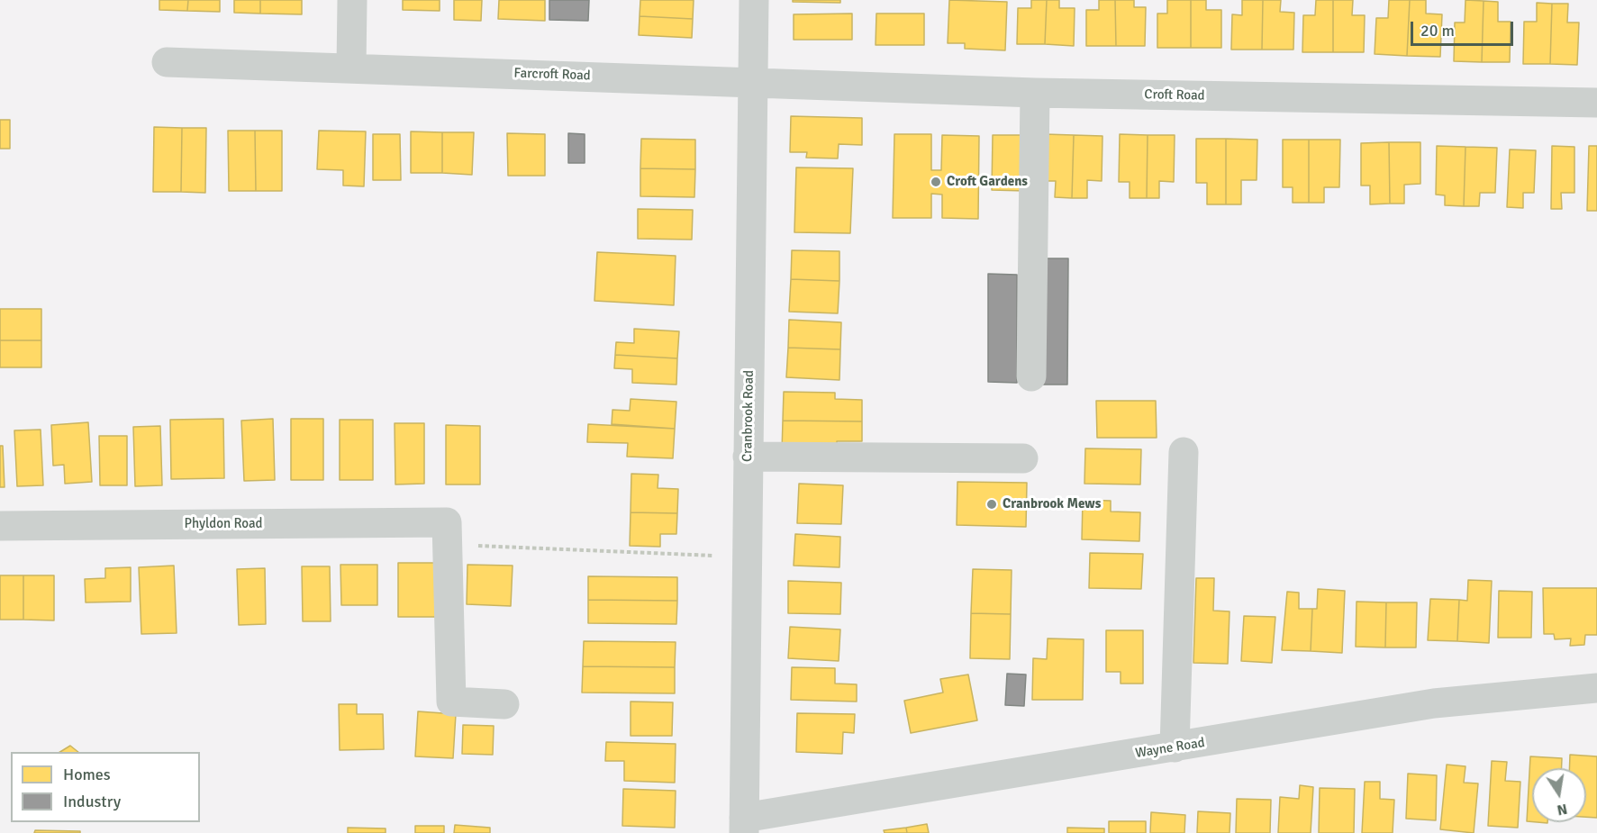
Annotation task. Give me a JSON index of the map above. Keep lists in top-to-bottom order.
{
  "streets": {
    "street": [
      "Farcroft Road",
      "Croft Road",
      "Cranbrook Road",
      "Phyldon Road",
      "Wayne Road"
    ]
  },
  "crossings": [
    ["Farcroft Road", "Croft Road"],
    ["Farcroft Road", "Cranbrook Road"],
    ["Croft Road", "Cranbrook Road"],
    ["Cranbrook Road", "Wayne Road"]
  ],
  "places": ["Croft Gardens", "Cranbrook Mews"],
  "legend": ["Homes", "Industry"],
  "scale_bar": "20 m",
  "north": "bottom"
}
